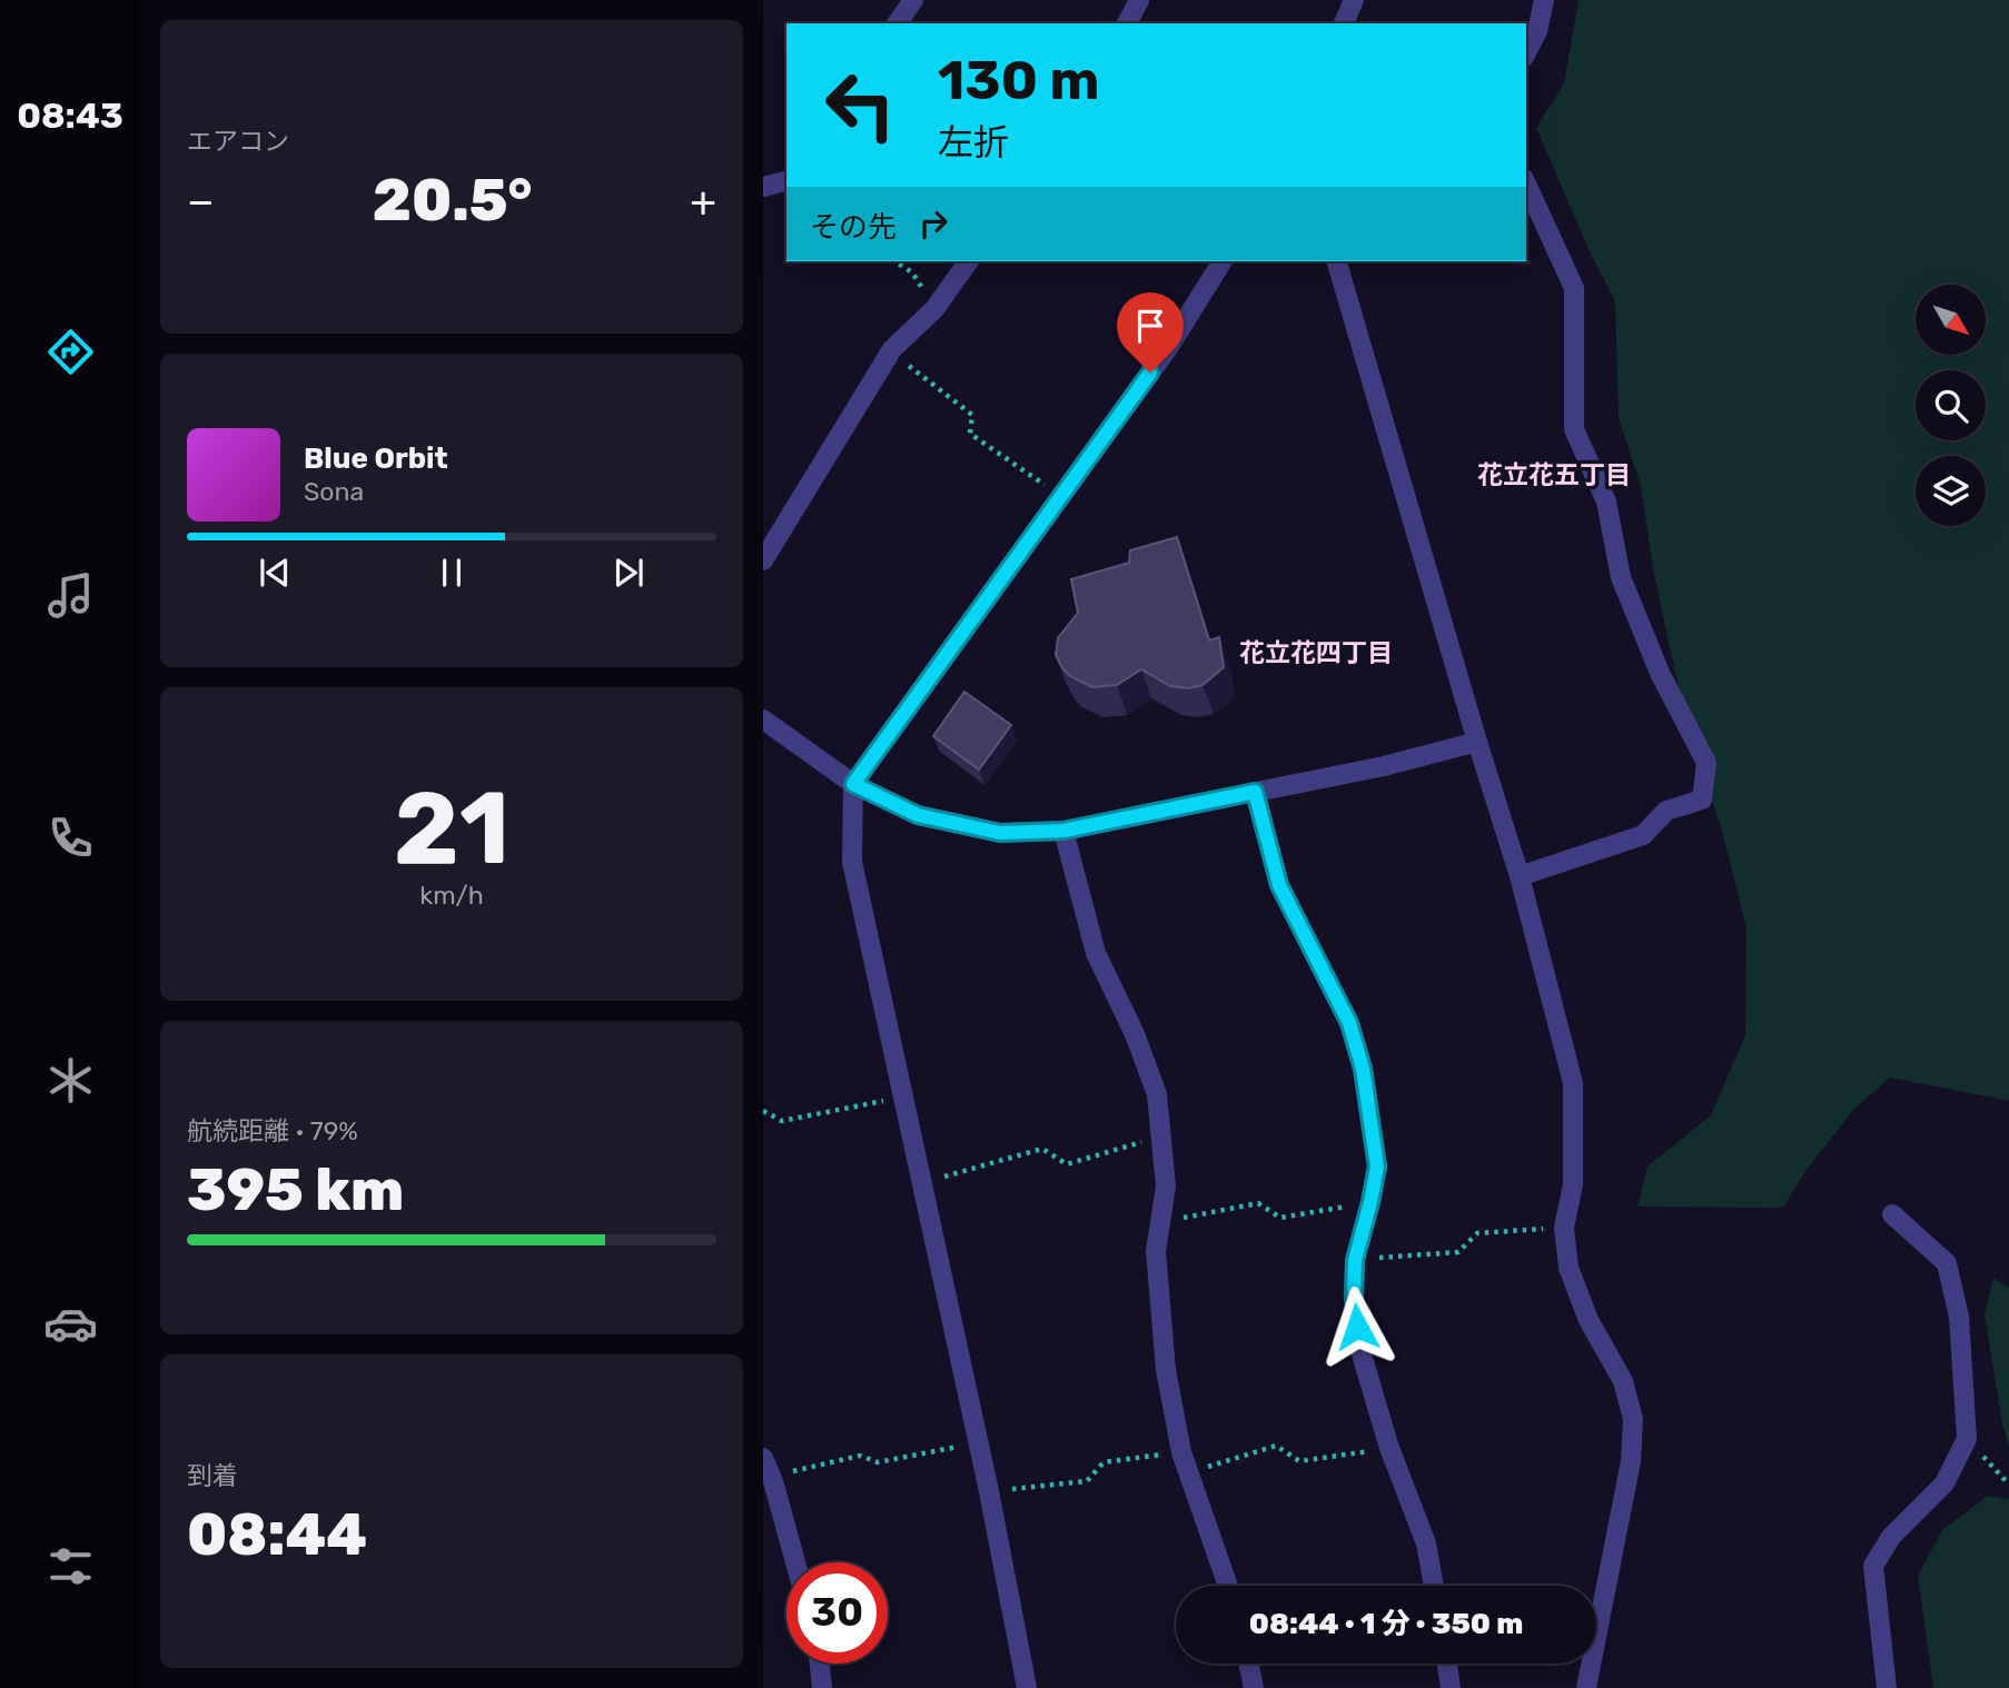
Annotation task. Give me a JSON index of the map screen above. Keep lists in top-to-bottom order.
{
  "districts": ["花立花五丁目", "花立花四丁目"],
  "north": "bottom right",
  "page": {
    "tabs": "08:43",
    "tile": [
      "エアコン",
      ["21", "km/h"],
      ["航続距離 · 79%", "395 km"],
      ["到着", "08:44"]
    ],
    "turn": ["130 m", "左折"],
    "heat": ["−", "20.5°", "+"],
    "then": "その先",
    "song": ["Blue Orbit", "Sona"],
    "limit": "30",
    "trip": "08:44 · 1 分 · 350 m"
  }
}
